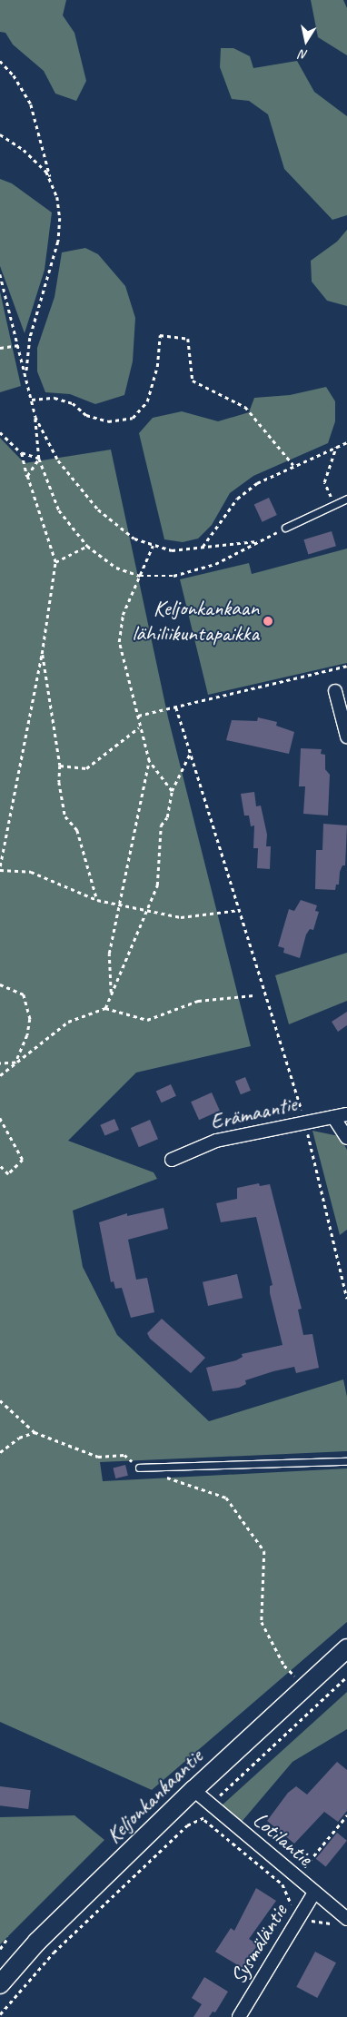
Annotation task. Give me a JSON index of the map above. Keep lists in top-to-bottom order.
{
  "streets": {
    "main road": ["Keljonkankaantie"],
    "street": ["Erämaantie", "Lotilantie", "Sysmäläntie"]
  },
  "crossings": [
    ["Keljonkankaantie", "Lotilantie"],
    ["Lotilantie", "Sysmäläntie"]
  ],
  "places": ["Keljonkankaan lähiliikuntapaikka"],
  "north": "bottom"
}
